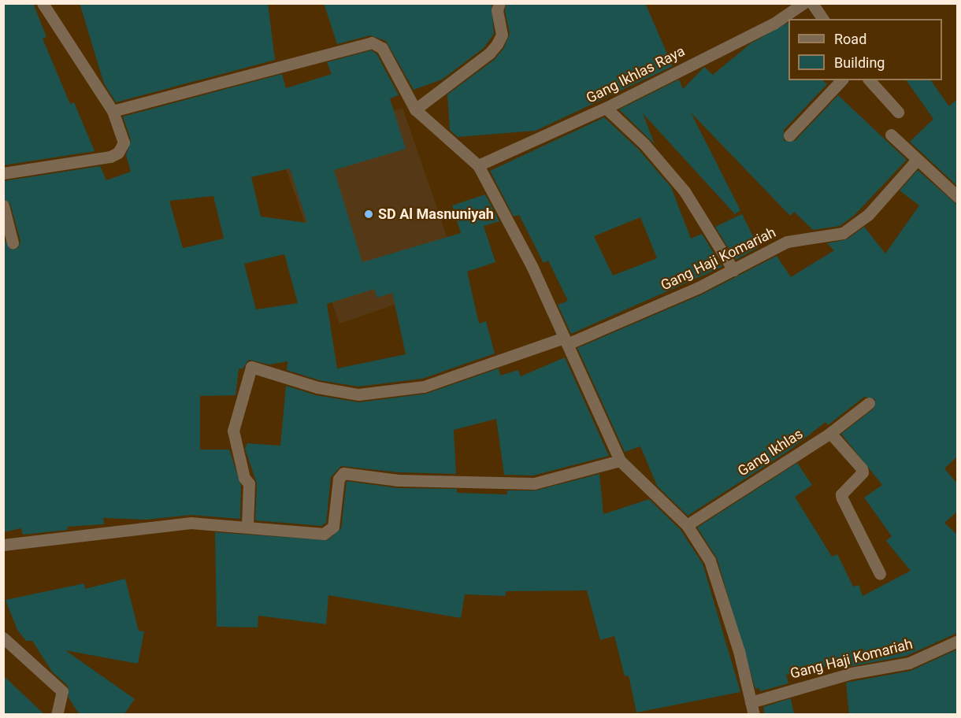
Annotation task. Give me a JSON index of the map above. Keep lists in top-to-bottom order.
{
  "streets": {
    "street": ["Gang Ikhlas Raya", "Gang Haji Komariah", "Gang Ikhlas"]
  },
  "places": ["SD Al Masnuniyah"],
  "legend": ["Road", "Building"]
}
